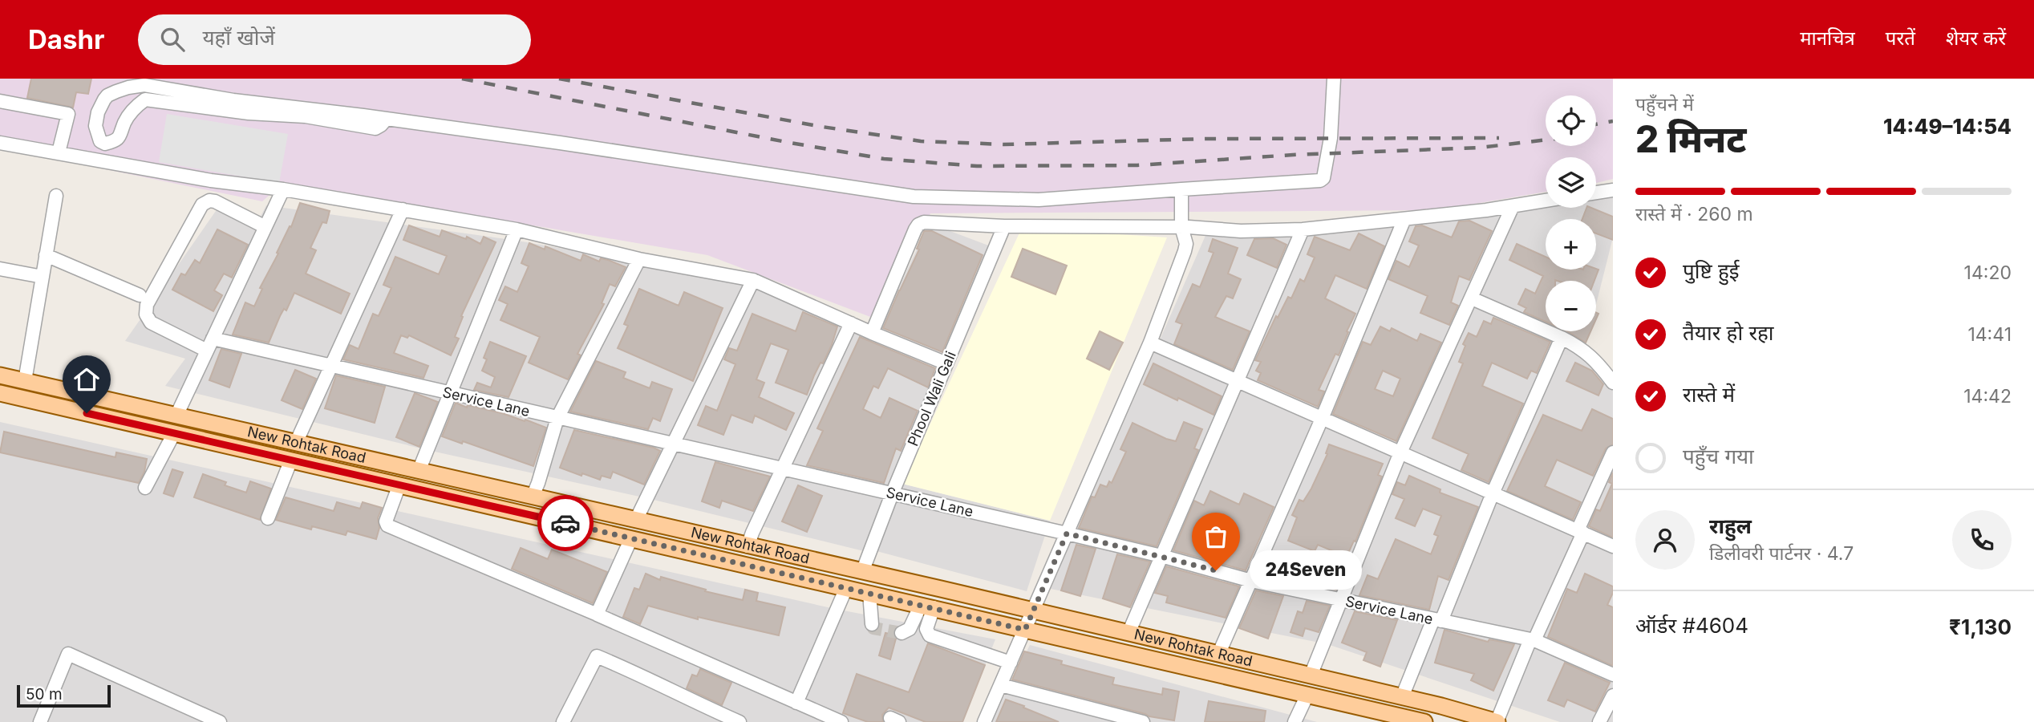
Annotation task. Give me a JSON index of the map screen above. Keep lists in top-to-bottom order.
{
  "streets": {
    "main road": ["New Rohtak Road"],
    "street": ["Phool Wali Gali", "Service Lane"]
  },
  "crossings": [
    ["Phool Wali Gali", "Service Lane"],
    ["Phool Wali Gali", "New Rohtak Road"]
  ],
  "places": ["24Seven"],
  "scale_bar": "50 m",
  "page": {
    "header": "Dashr",
    "search": "यहाँ खोजें",
    "nav": ["मानचित्र", "परतें", "शेयर करें"],
    "heading": ["2 मिनट", "पहुँचने में", "14:49–14:54"],
    "panel": [
      "राहुल",
      "डिलीवरी पार्टनर · 4.7",
      "ऑर्डर #4604",
      "₹1,130"
    ],
    "map_buttons": ["+", "−"],
    "bar": "रास्ते में · 260 m",
    "list": [
      ["पुष्टि हुई", "14:20"],
      ["तैयार हो रहा", "14:41"],
      ["रास्ते में", "14:42"],
      "पहुँच गया"
    ],
    "bubble": "24Seven",
    "scale": "50 m"
  }
}
